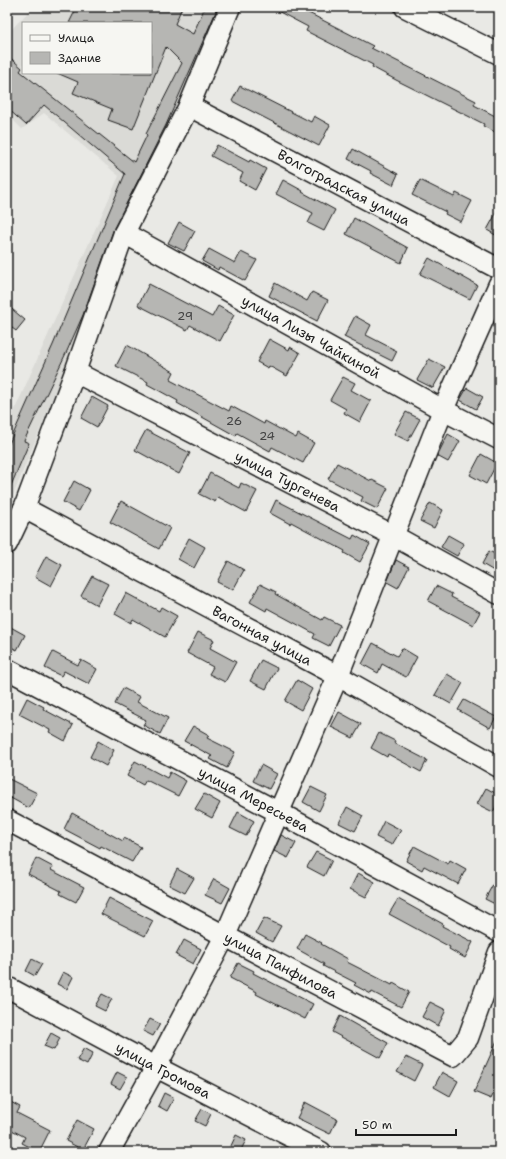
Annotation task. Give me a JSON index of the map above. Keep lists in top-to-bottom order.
{
  "streets": {
    "street": [
      "Волгоградская улица",
      "улица Лизы Чайкиной",
      "улица Тургенева",
      "Вагонная улица",
      "улица Мересьева",
      "улица Панфилова",
      "улица Громова"
    ]
  },
  "house_numbers": ["29", "26", "24"],
  "legend": ["Улица", "Здание"],
  "scale_bar": "50 m"
}
